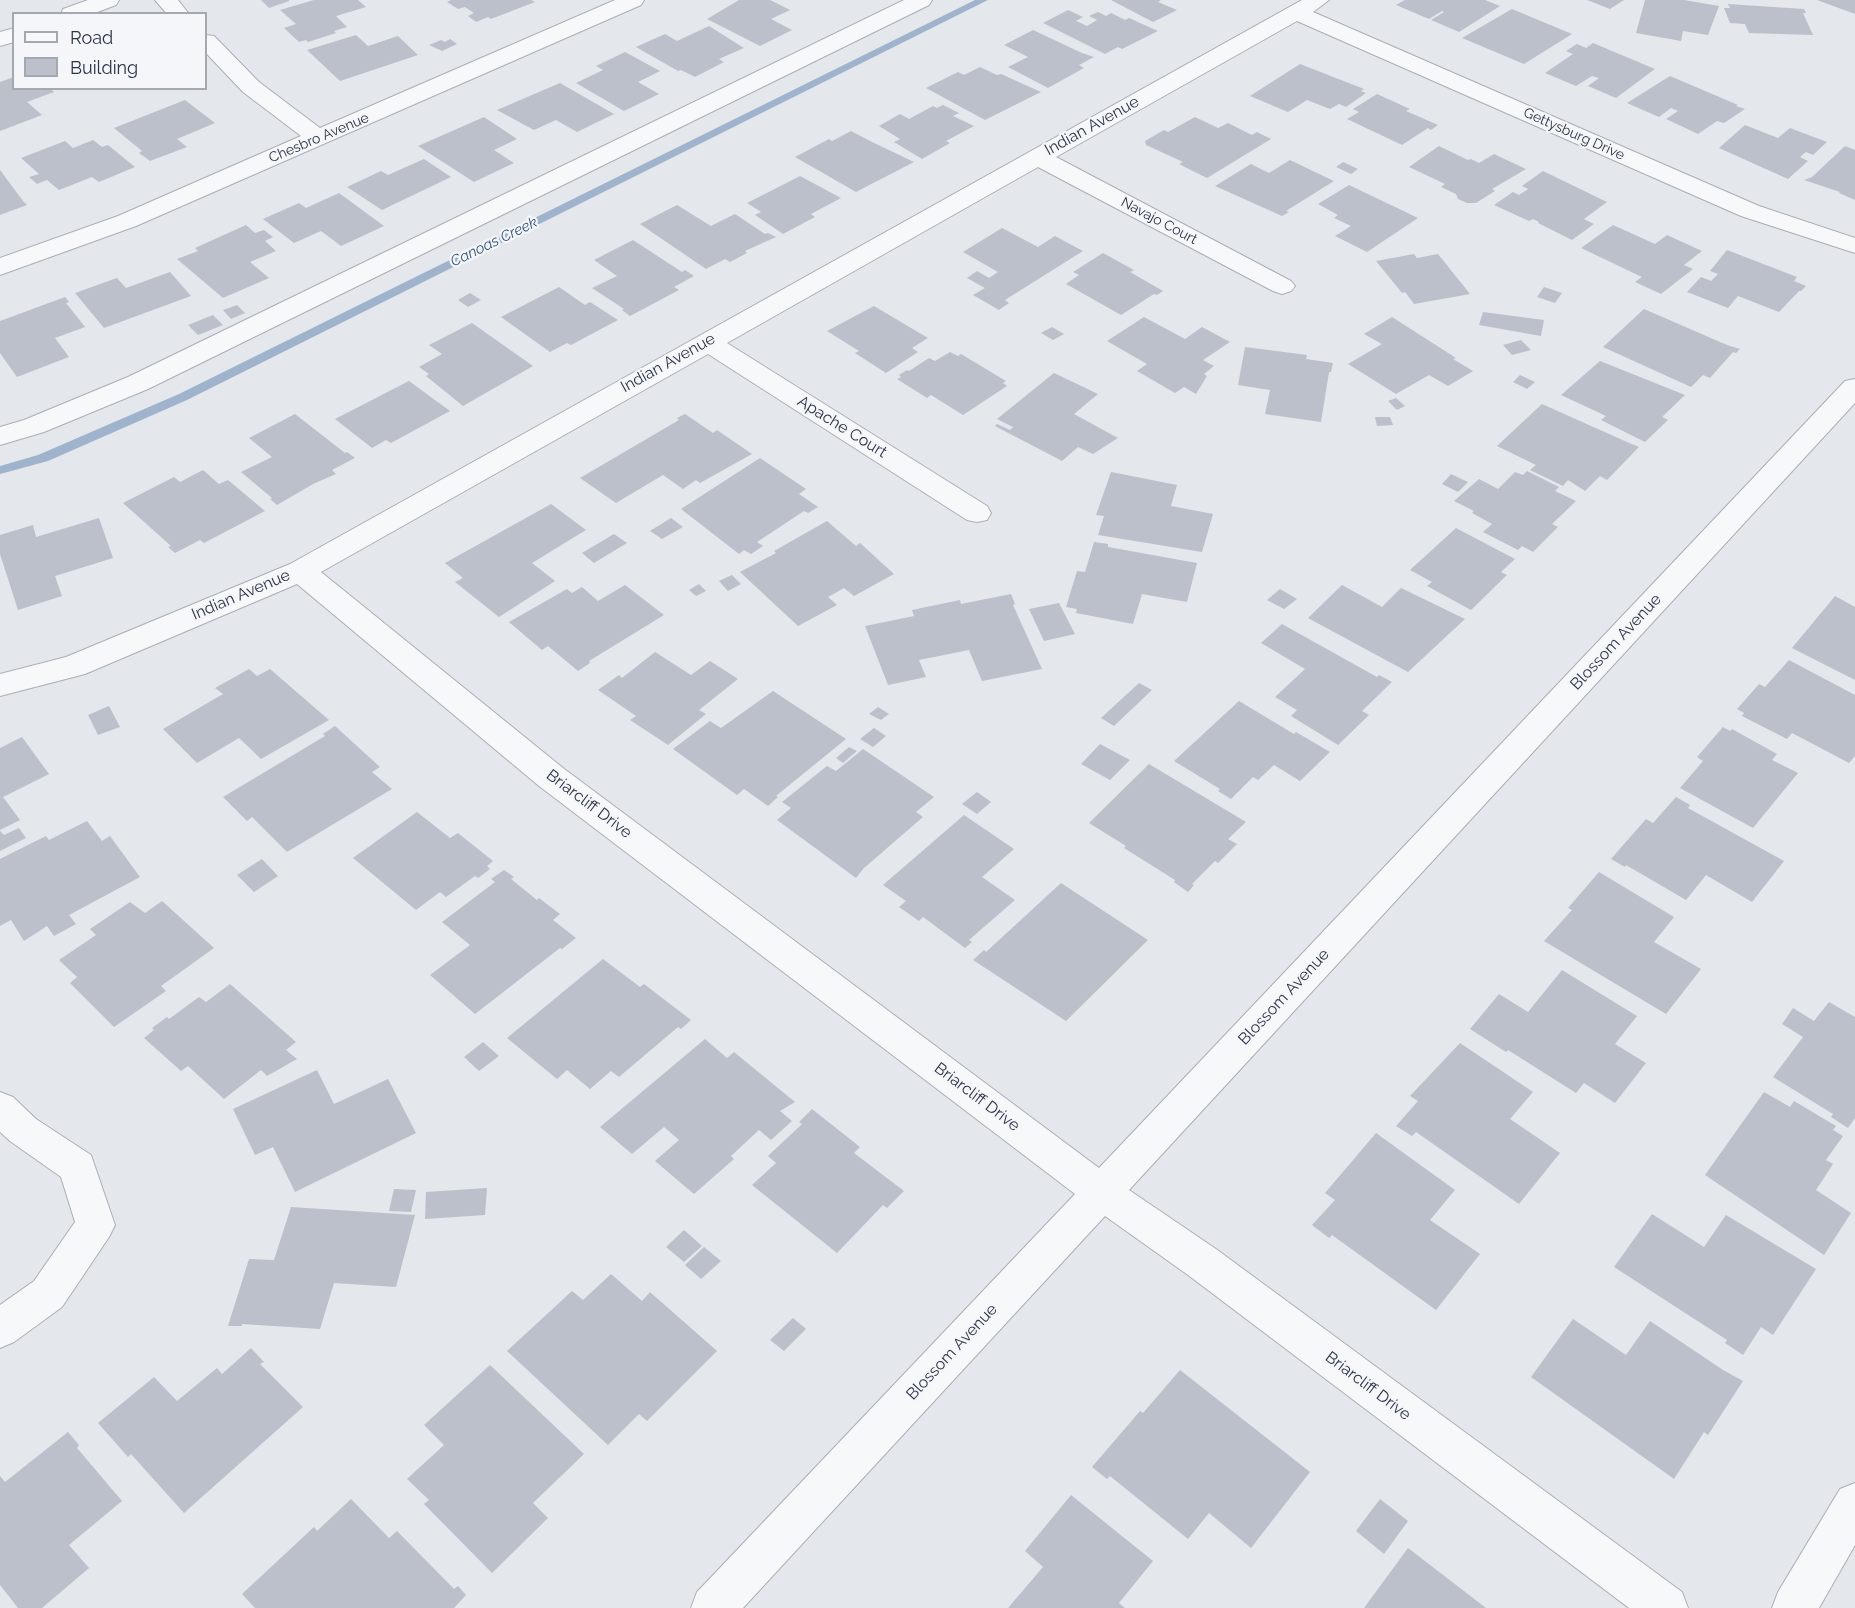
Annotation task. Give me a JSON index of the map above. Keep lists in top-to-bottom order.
{
  "streets": {
    "street": [
      "Indian Avenue",
      "Gettysburg Drive",
      "Chesbro Avenue",
      "Navajo Court",
      "Apache Court",
      "Blossom Avenue",
      "Briarcliff Drive"
    ]
  },
  "crossings": [
    ["Indian Avenue", "Gettysburg Drive"],
    ["Indian Avenue", "Navajo Court"],
    ["Indian Avenue", "Apache Court"],
    ["Indian Avenue", "Briarcliff Drive"],
    ["Blossom Avenue", "Briarcliff Drive"]
  ],
  "water": ["Canoas Creek"],
  "legend": ["Road", "Building"]
}
